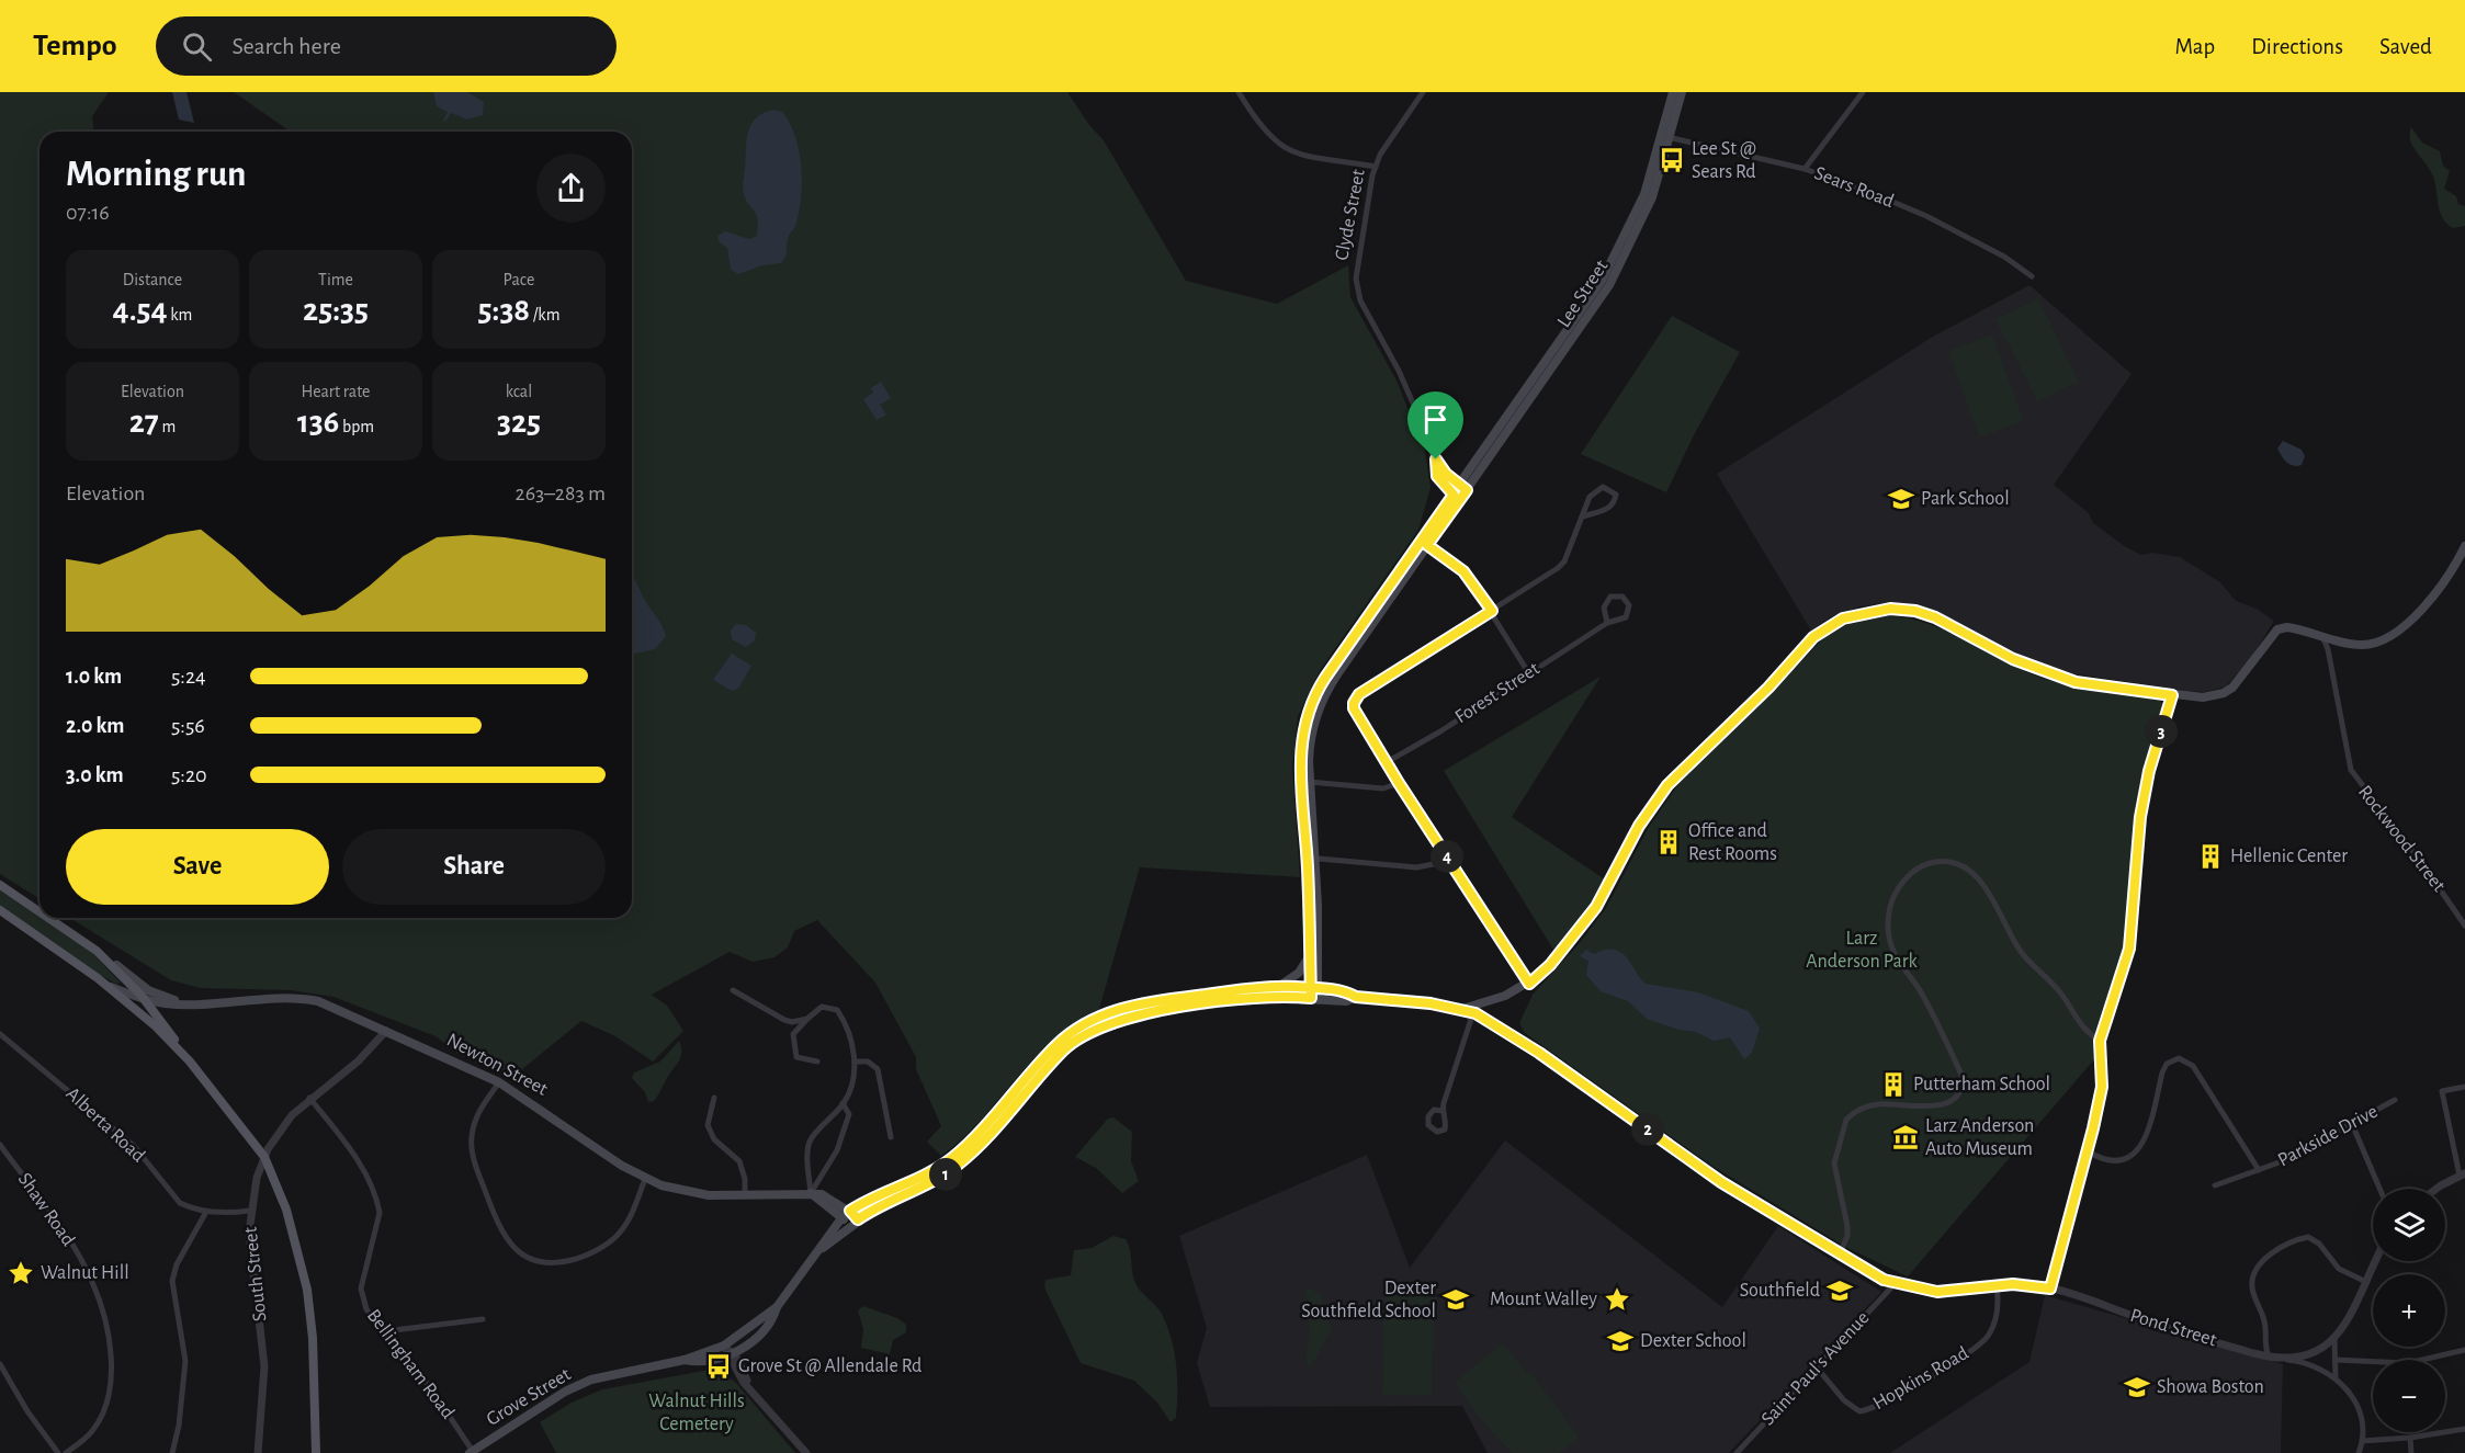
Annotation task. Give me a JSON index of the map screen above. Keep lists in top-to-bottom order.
{
  "streets": {
    "main road": ["Lee Street", "Newton Street", "Grove Street"],
    "street": [
      "Sears Road",
      "Clyde Street",
      "Forest Street",
      "Rockwood Street",
      "Alberta Road",
      "Parkside Drive",
      "Shaw Road",
      "South Street",
      "Pond Street",
      "Bellingham Road",
      "Saint Paul's Avenue",
      "Hopkins Road"
    ]
  },
  "crossings": [
    ["Sears Road", "Lee Street"],
    ["Clyde Street", "Lee Street"],
    ["Newton Street", "South Street"],
    ["Alberta Road", "South Street"],
    ["South Street", "Bellingham Road"],
    ["Pond Street", "Saint Paul's Avenue"],
    ["Pond Street", "Hopkins Road"],
    ["Bellingham Road", "Grove Street"],
    ["Saint Paul's Avenue", "Hopkins Road"]
  ],
  "parks": ["Larz Anderson Park", "Walnut Hills Cemetery"],
  "places": {
    "bus stop": ["Lee St @ Sears Rd", "Grove St @ Allendale Rd"],
    "school or university": [
      "Park School",
      "Southfield",
      "Dexter Southfield School",
      "Dexter School",
      "Showa Boston"
    ],
    "building": ["Office and Rest Rooms", "Hellenic Center", "Putterham School"],
    "museum": ["Larz Anderson Auto Museum"],
    "place": ["Walnut Hill", "Mount Walley"]
  },
  "page": {
    "header": "Tempo",
    "search": "Search here",
    "nav": ["Map", "Directions", "Saved"],
    "heading": ["Morning run", "07:16"],
    "stats": [
      ["Distance", "4.54 km"],
      ["Time", "25:35"],
      ["Pace", "5:38 /km"],
      ["Elevation", "27 m"],
      ["Heart rate", "136 bpm"],
      ["kcal", "325"]
    ],
    "chart": ["Elevation", "263–283 m"],
    "list": [
      {
        "name": "1.0 km",
        "note": "5:24"
      },
      {
        "name": "2.0 km",
        "note": "5:56"
      },
      {
        "name": "3.0 km",
        "note": "5:20"
      }
    ],
    "pins": [
      "3",
      "4",
      "2",
      "1"
    ],
    "buttons": ["Save", "Share"],
    "map_buttons": ["+", "−"]
  }
}
